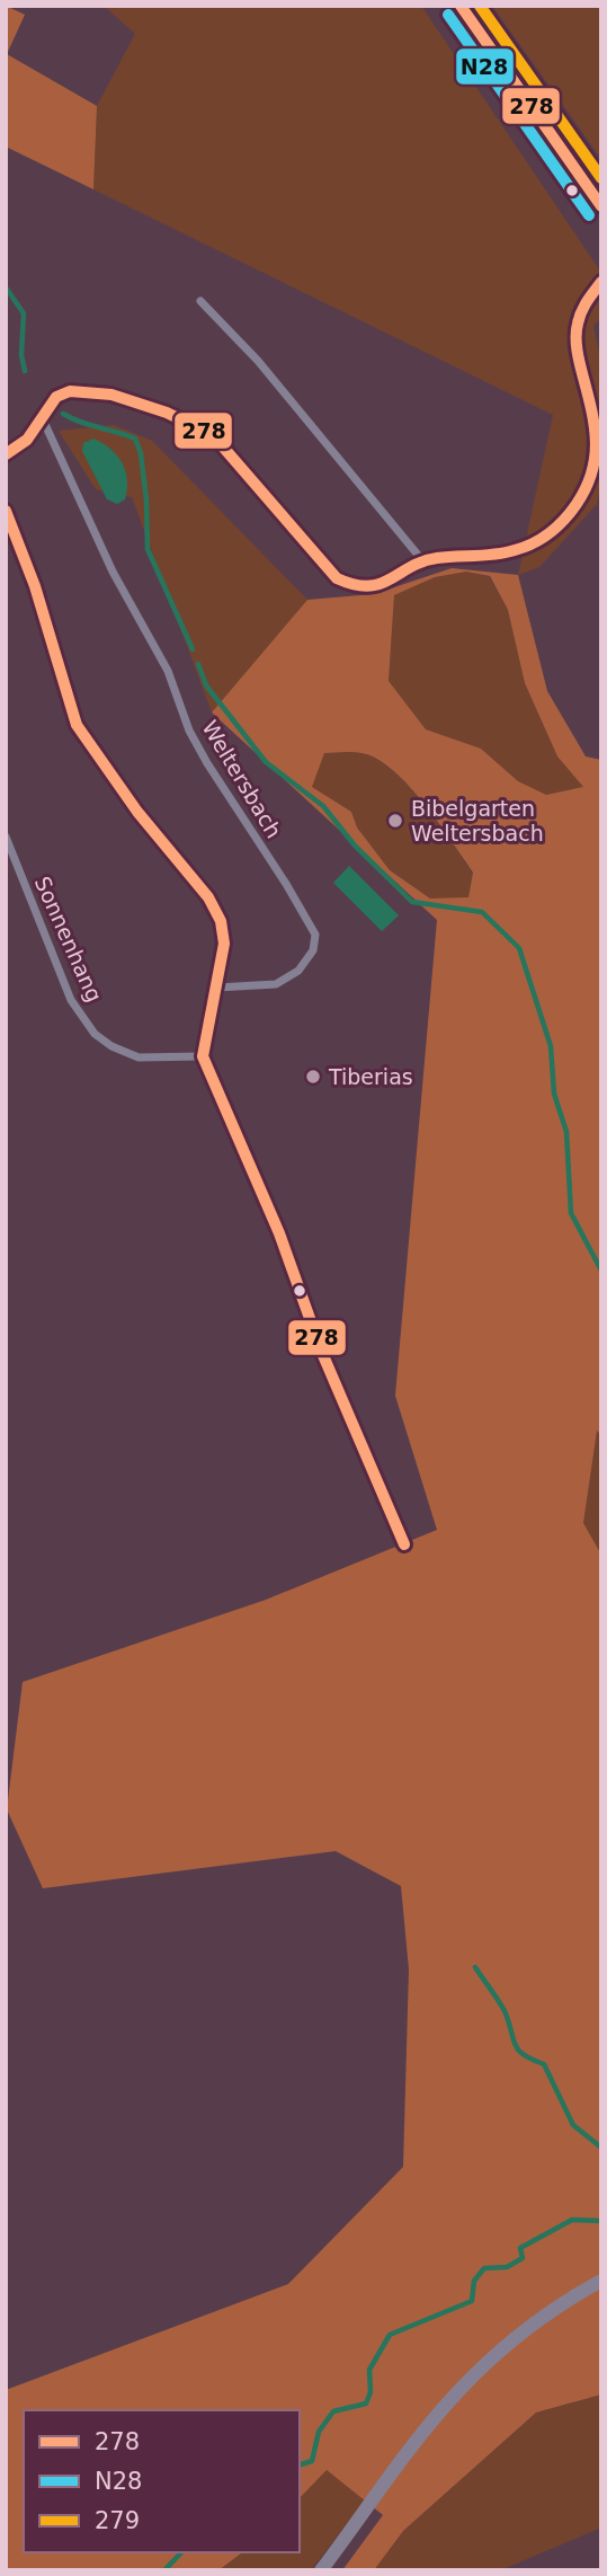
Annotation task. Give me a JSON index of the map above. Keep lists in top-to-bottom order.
{
  "streets": {
    "street": ["Weltersbach", "Sonnenhang"]
  },
  "places": ["Bibelgarten Weltersbach", "Tiberias"],
  "lines": ["transit line 278", "transit line 279", "transit line N28"],
  "legend": ["278", "N28", "279"]
}
